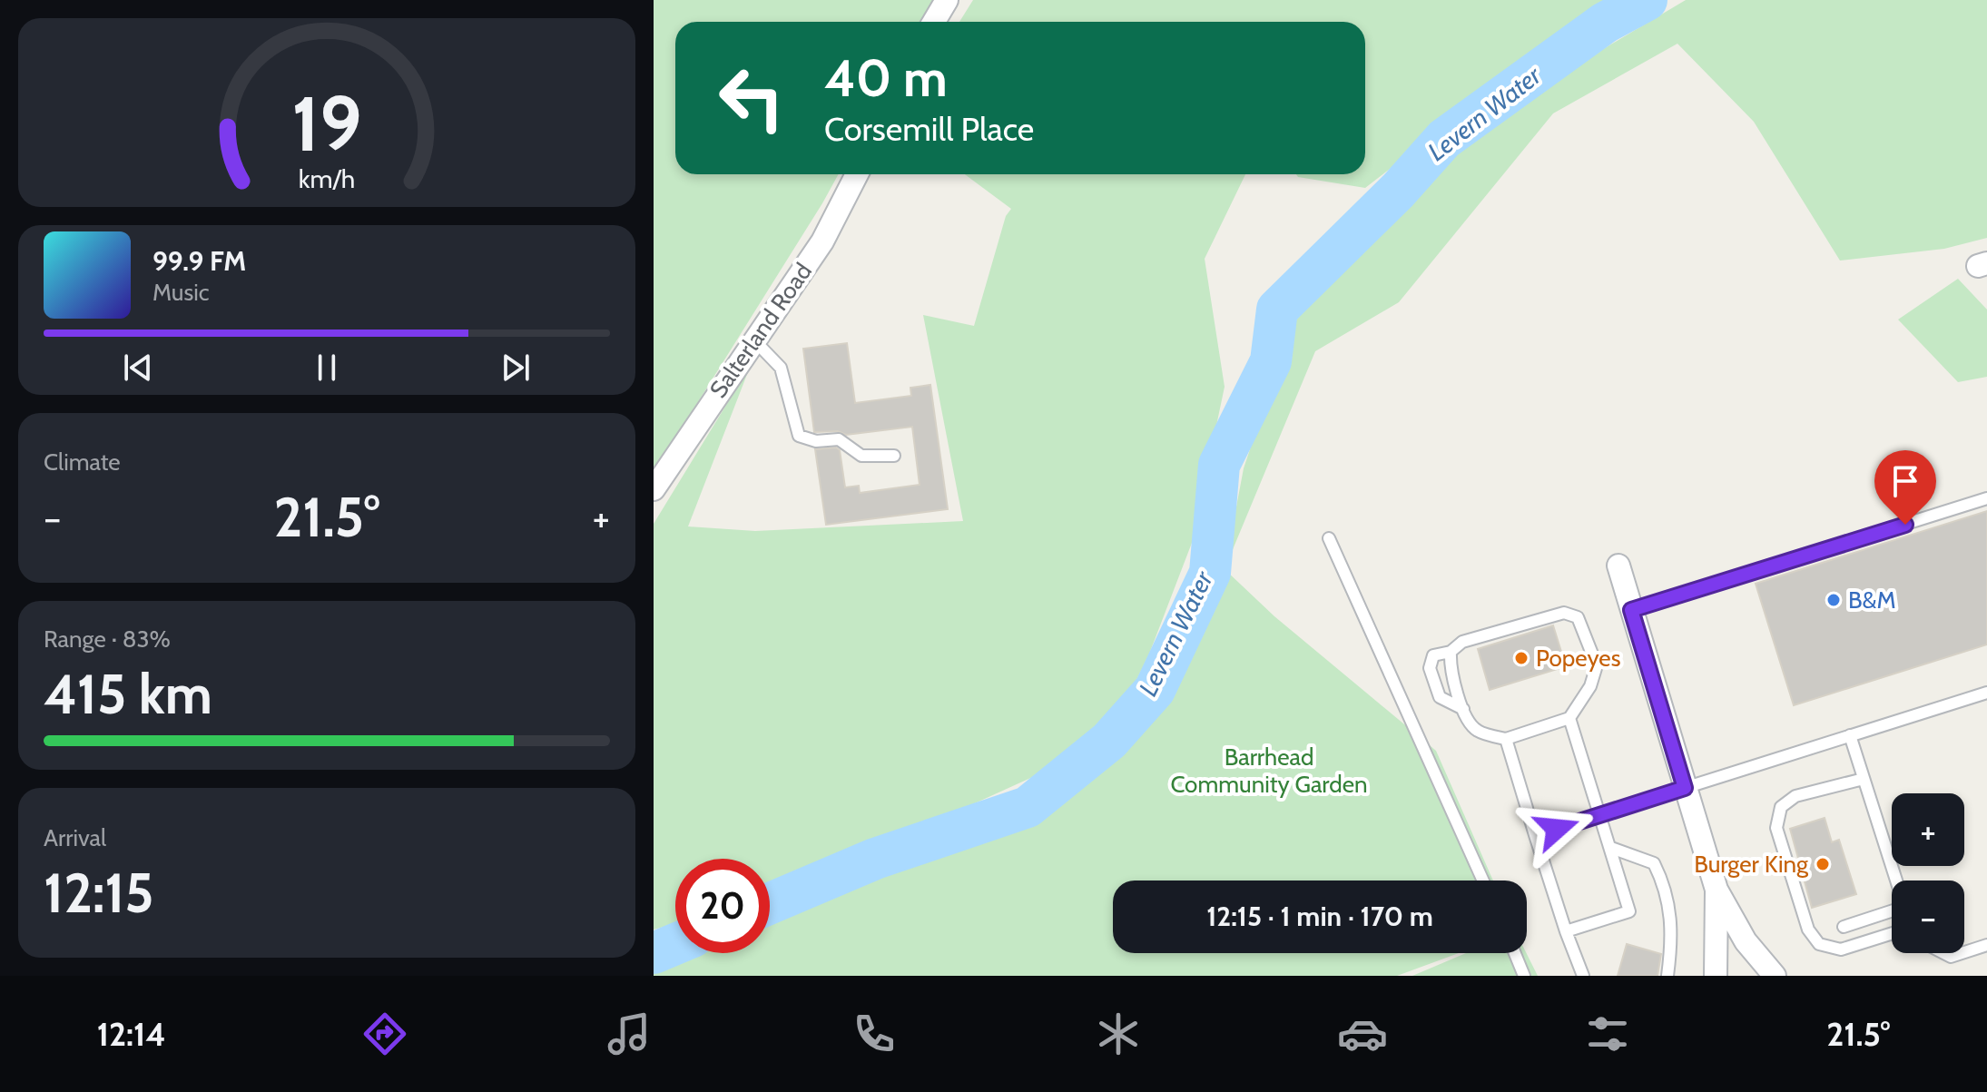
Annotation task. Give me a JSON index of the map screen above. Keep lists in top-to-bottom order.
{
  "streets": {
    "street": ["Salterland Road"]
  },
  "water": ["Levern Water"],
  "parks": ["Barrhead Community Garden"],
  "places": ["B&M", "Popeyes", "Burger King"],
  "page": {
    "turn": ["40 m", "Corsemill Place"],
    "song": ["99.9 FM", "Music"],
    "tile": [
      "Climate",
      ["Range · 83%", "415 km"],
      ["Arrival", "12:15"]
    ],
    "heat": ["−", "21.5°", "+"],
    "map_buttons": ["+", "−"],
    "limit": "20",
    "trip": "12:15 · 1 min · 170 m",
    "tabs": ["12:14", "21.5°"],
    "gauge": ["19", "km/h"]
  }
}
